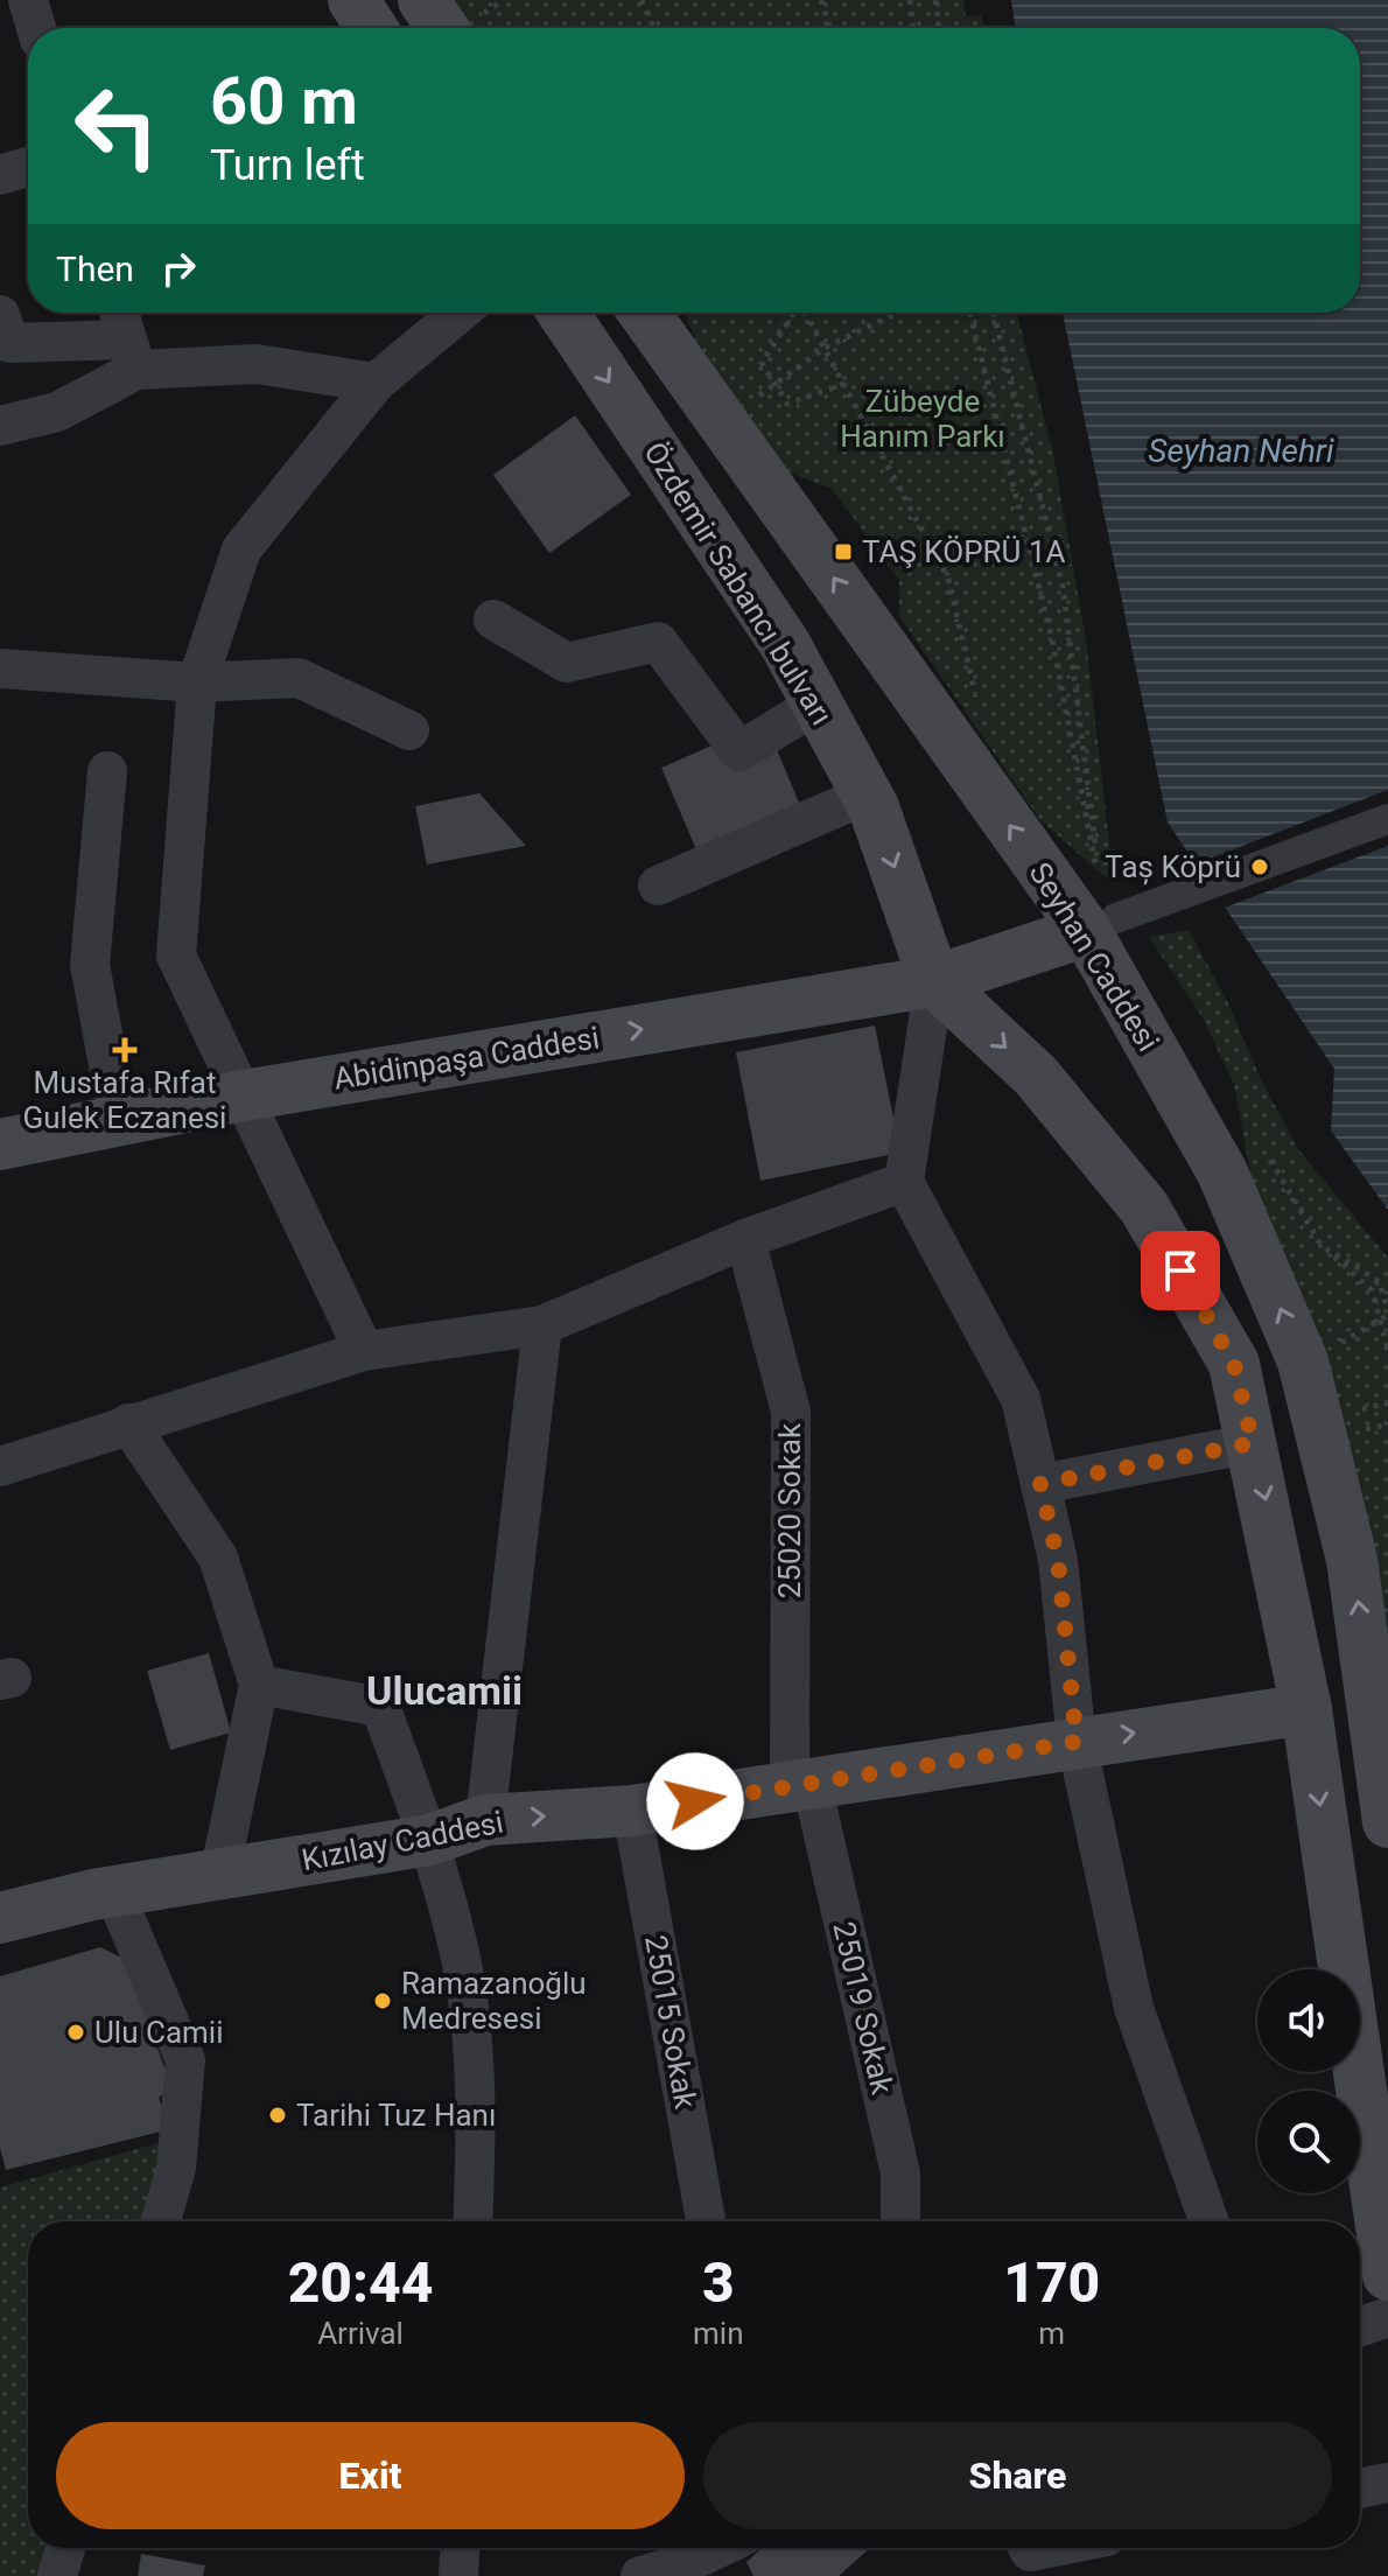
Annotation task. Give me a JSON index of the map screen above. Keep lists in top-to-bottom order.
{
  "streets": {
    "main road": [
      "Özdemir Sabancı bulvarı",
      "Seyhan Caddesi",
      "Abidinpaşa Caddesi",
      "Kızılay Caddesi"
    ],
    "street": ["25020 Sokak", "25019 Sokak", "25015 Sokak"]
  },
  "crossings": [
    ["Özdemir Sabancı bulvarı", "Abidinpaşa Caddesi"],
    ["Özdemir Sabancı bulvarı", "Kızılay Caddesi"],
    ["Seyhan Caddesi", "Abidinpaşa Caddesi"],
    ["25020 Sokak", "Kızılay Caddesi"],
    ["25020 Sokak", "25019 Sokak"],
    ["Kızılay Caddesi", "25019 Sokak"],
    ["Kızılay Caddesi", "25015 Sokak"]
  ],
  "one_way": ["Özdemir Sabancı bulvarı", "Seyhan Caddesi", "Abidinpaşa Caddesi"],
  "districts": ["Ulucamii"],
  "water": ["Seyhan Nehri"],
  "parks": ["Zübeyde Hanım Parkı"],
  "places": {
    "transit": ["TAŞ KÖPRÜ 1A"],
    "other": [
      "Taș Köprü",
      "Ramazanoğlu Medresesi",
      "Ulu Camii",
      "Tarihi Tuz Hanı"
    ],
    "health": ["Mustafa Rıfat Gulek Eczanesi"]
  },
  "page": {
    "turn": ["60 m", "Turn left"],
    "then": "Then",
    "eta": [
      "20:44",
      "Arrival",
      "3",
      "min",
      "170",
      "m"
    ],
    "buttons": ["Exit", "Share"]
  }
}
